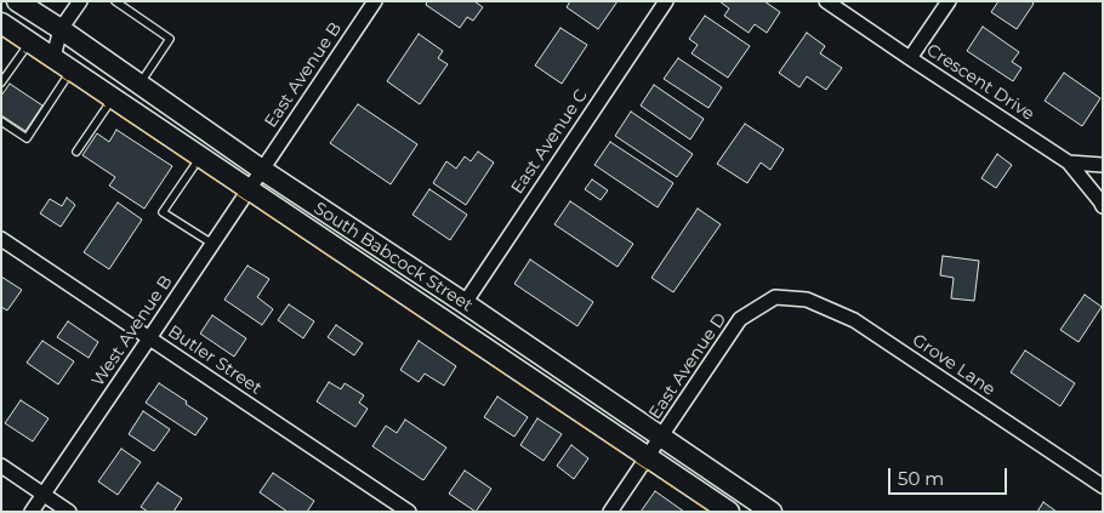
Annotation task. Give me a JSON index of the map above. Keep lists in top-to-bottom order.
{
  "streets": {
    "main road": ["South Babcock Street"],
    "street": [
      "East Avenue B",
      "Crescent Drive",
      "East Avenue C",
      "West Avenue B",
      "Butler Street",
      "Grove Lane",
      "East Avenue D"
    ]
  },
  "crossings": [
    ["East Avenue B", "South Babcock Street"],
    ["East Avenue B", "West Avenue B"],
    ["East Avenue C", "South Babcock Street"],
    ["South Babcock Street", "West Avenue B"],
    ["South Babcock Street", "East Avenue D"],
    ["West Avenue B", "Butler Street"],
    ["Grove Lane", "East Avenue D"]
  ],
  "scale_bar": "50 m"
}
